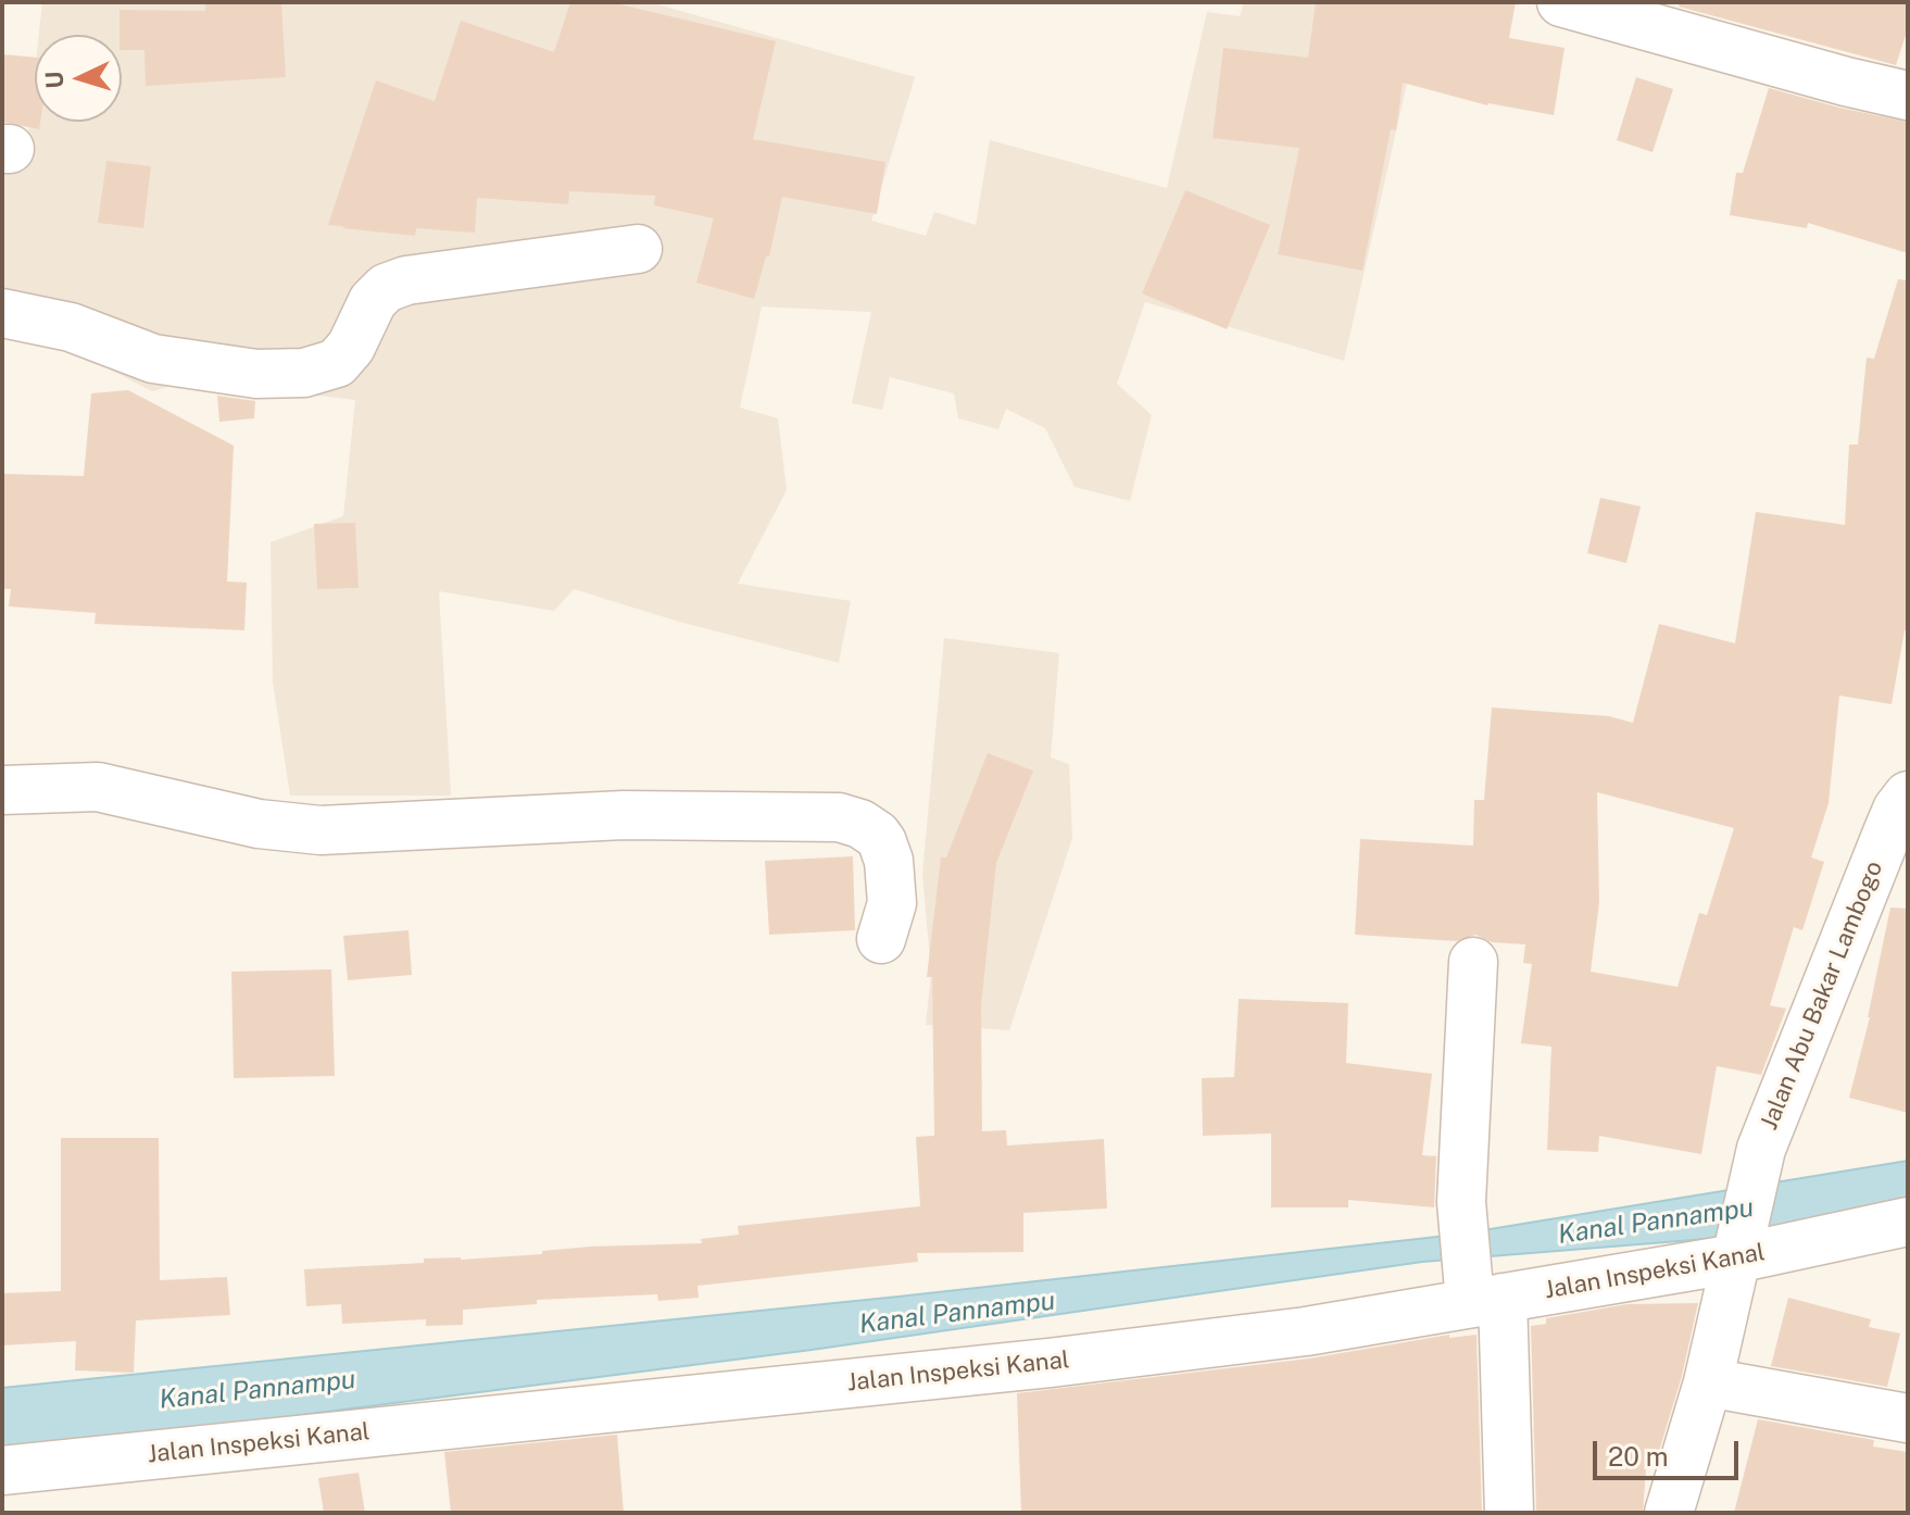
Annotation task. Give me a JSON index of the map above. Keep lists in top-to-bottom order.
{
  "streets": {
    "street": ["Jalan Abu Bakar Lambogo", "Jalan Inspeksi Kanal"]
  },
  "crossings": [
    ["Jalan Abu Bakar Lambogo", "Jalan Inspeksi Kanal"]
  ],
  "water": ["Kanal Pannampu"],
  "scale_bar": "20 m",
  "north": "left"
}
